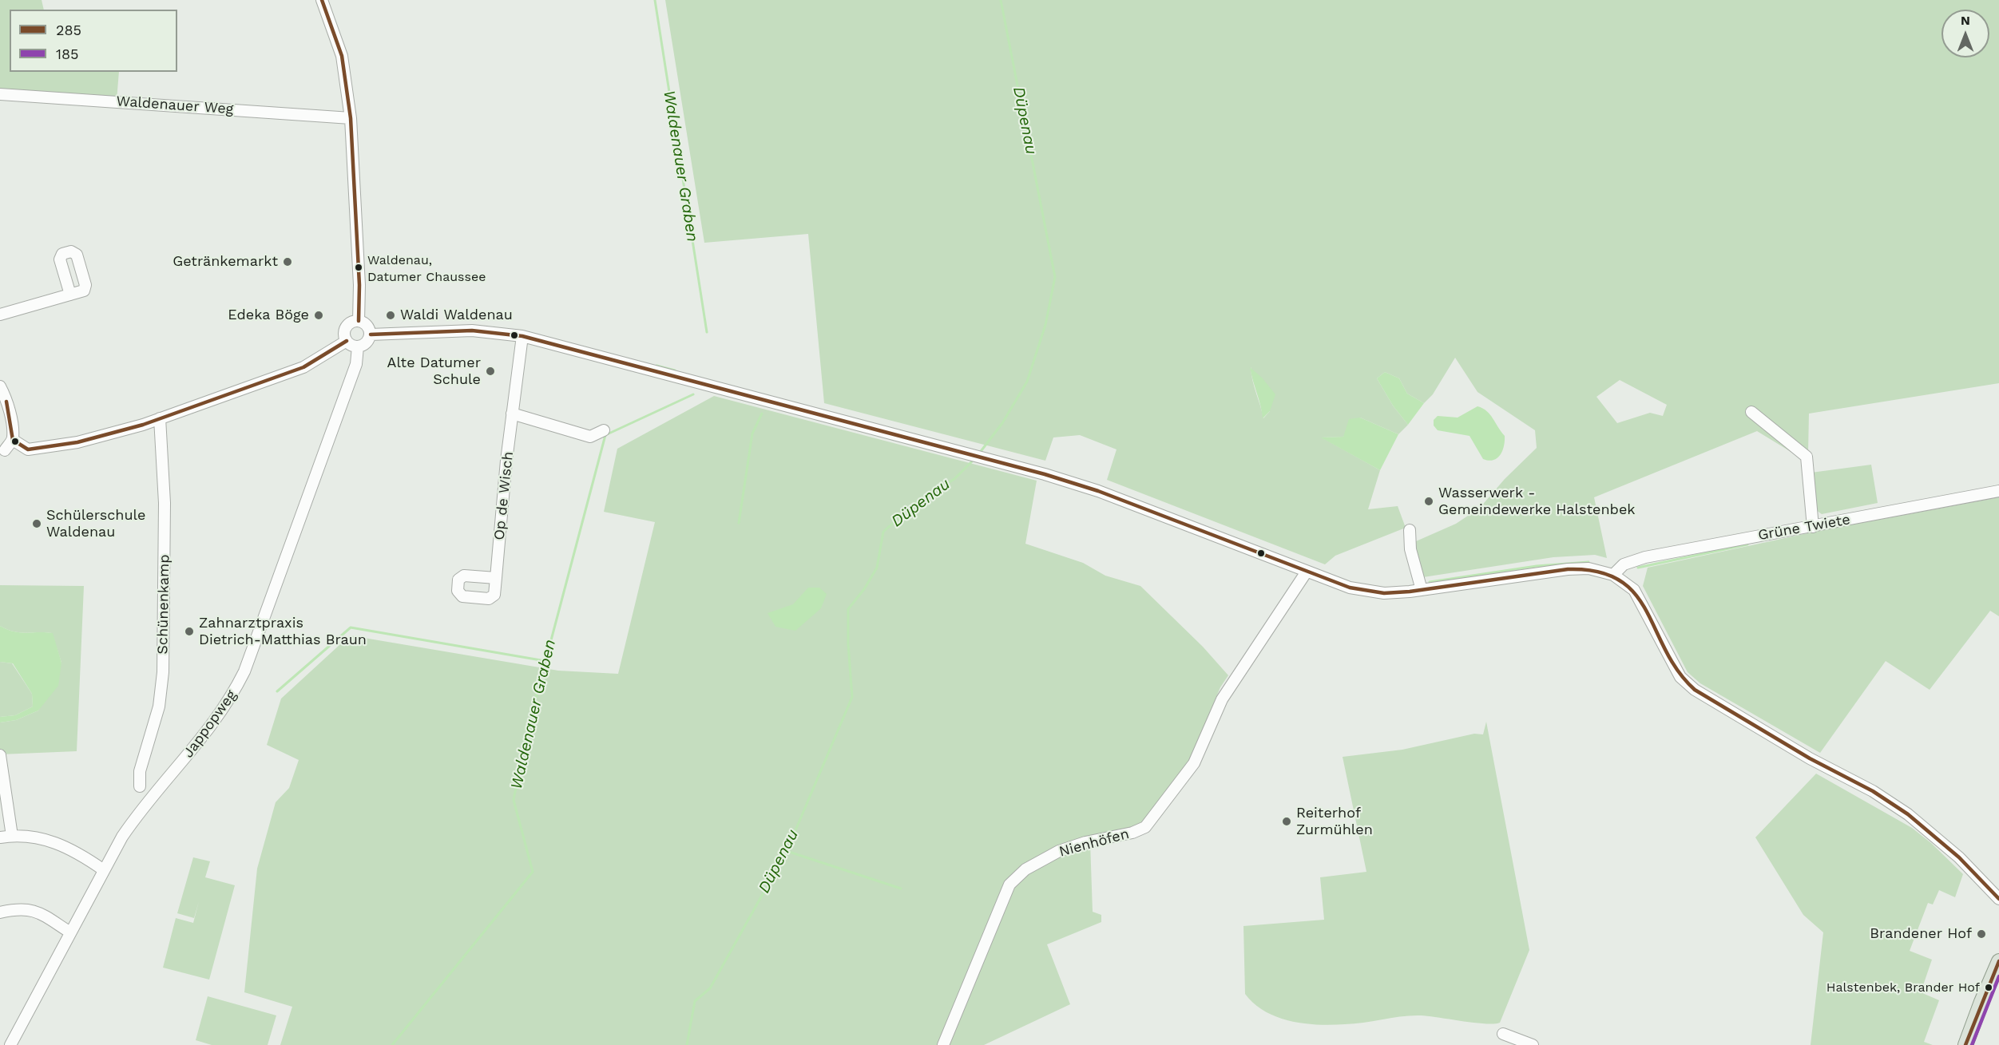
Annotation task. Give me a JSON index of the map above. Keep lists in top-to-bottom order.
{
  "streets": {
    "street": [
      "Waldenauer Weg",
      "Op de Wisch",
      "Grüne Twiete",
      "Schünenkamp",
      "Jappopweg",
      "Nienhöfen"
    ]
  },
  "water": ["Düpenau", "Waldenauer Graben"],
  "places": [
    "Getränkemarkt",
    "Waldenau, Datumer Chaussee",
    "Edeka Böge",
    "Waldi Waldenau",
    "Alte Datumer Schule",
    "Wasserwerk - Gemeindewerke Halstenbek",
    "Schülerschule Waldenau",
    "Zahnarztpraxis Dietrich-Matthias Braun",
    "Reiterhof Zurmühlen",
    "Brandener Hof",
    "Halstenbek, Brander Hof"
  ],
  "lines": ["transit line 285", "transit line 185"],
  "legend": ["285", "185"],
  "north": "top"
}
